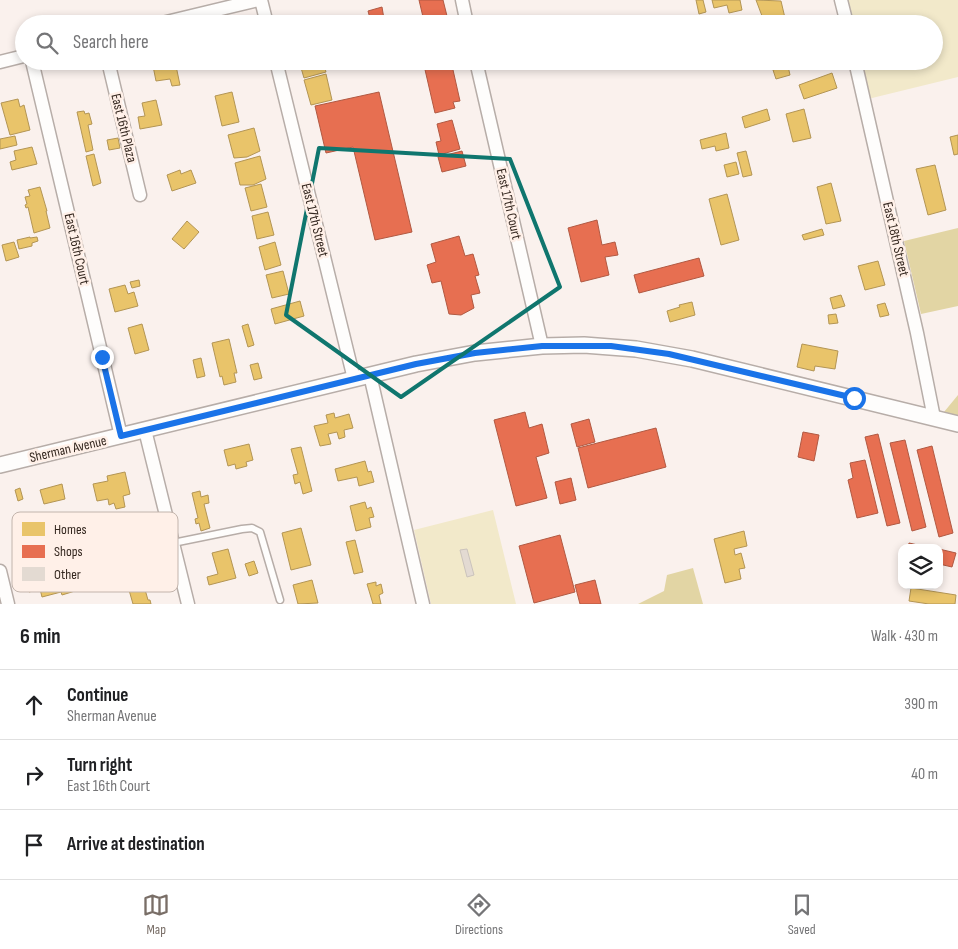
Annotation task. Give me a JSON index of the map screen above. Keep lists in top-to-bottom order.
{
  "streets": {
    "street": [
      "East 16th Plaza",
      "East 17th Court",
      "East 17th Street",
      "East 18th Street",
      "East 16th Court",
      "Sherman Avenue"
    ]
  },
  "crossings": [
    ["East 17th Court", "Sherman Avenue"],
    ["East 17th Street", "Sherman Avenue"],
    ["East 18th Street", "Sherman Avenue"],
    ["East 16th Court", "Sherman Avenue"]
  ],
  "legend": ["Homes", "Shops", "Other"],
  "page": {
    "search": "Search here",
    "heading": ["6 min", "Walk · 430 m"],
    "list": [
      ["Continue", "Sherman Avenue", "390 m"],
      ["Turn right", "East 16th Court", "40 m"],
      "Arrive at destination"
    ],
    "nav": ["Map", "Directions", "Saved"]
  }
}
